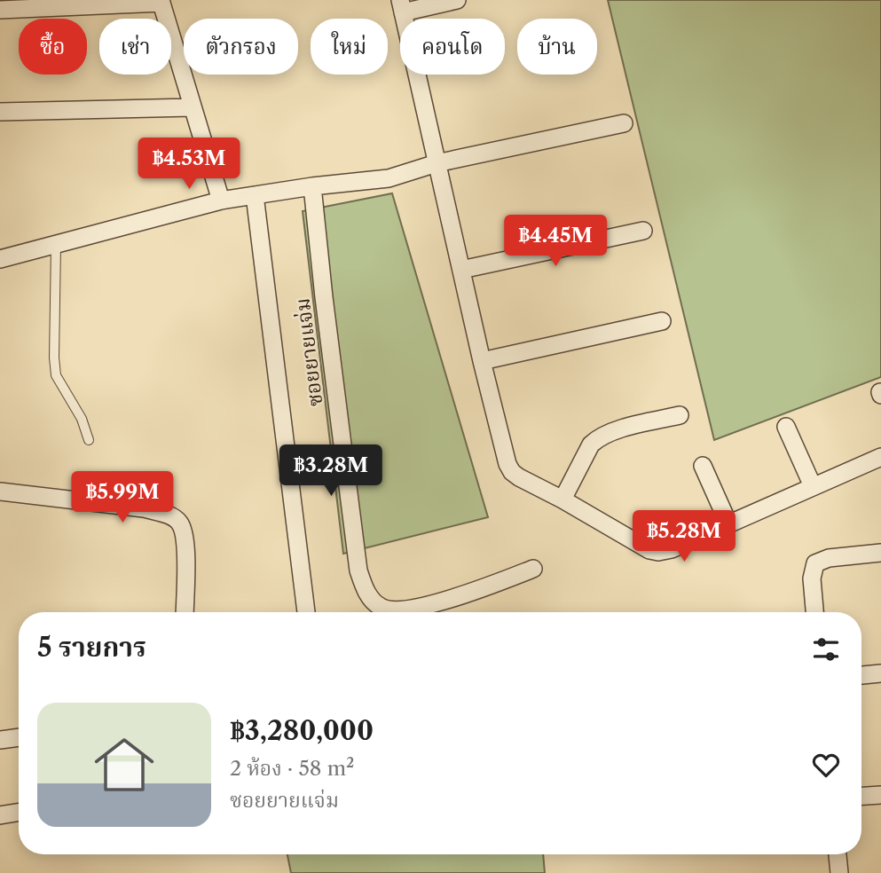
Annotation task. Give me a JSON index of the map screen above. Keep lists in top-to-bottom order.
{
  "streets": {
    "street": ["ซอยยายแจ่ม"]
  },
  "page": {
    "chip": [
      "ซื้อ",
      "เช่า",
      "ตัวกรอง",
      "ใหม่",
      "คอนโด",
      "บ้าน"
    ],
    "price": [
      "฿4.53M",
      "฿4.45M",
      "฿3.28M",
      "฿5.99M",
      "฿5.28M"
    ],
    "heading": "5 รายการ",
    "list": [
      {
        "name": "฿3,280,000",
        "note": "2 ห้อง · 58 m² · ซอยยายแจ่ม"
      }
    ]
  }
}
